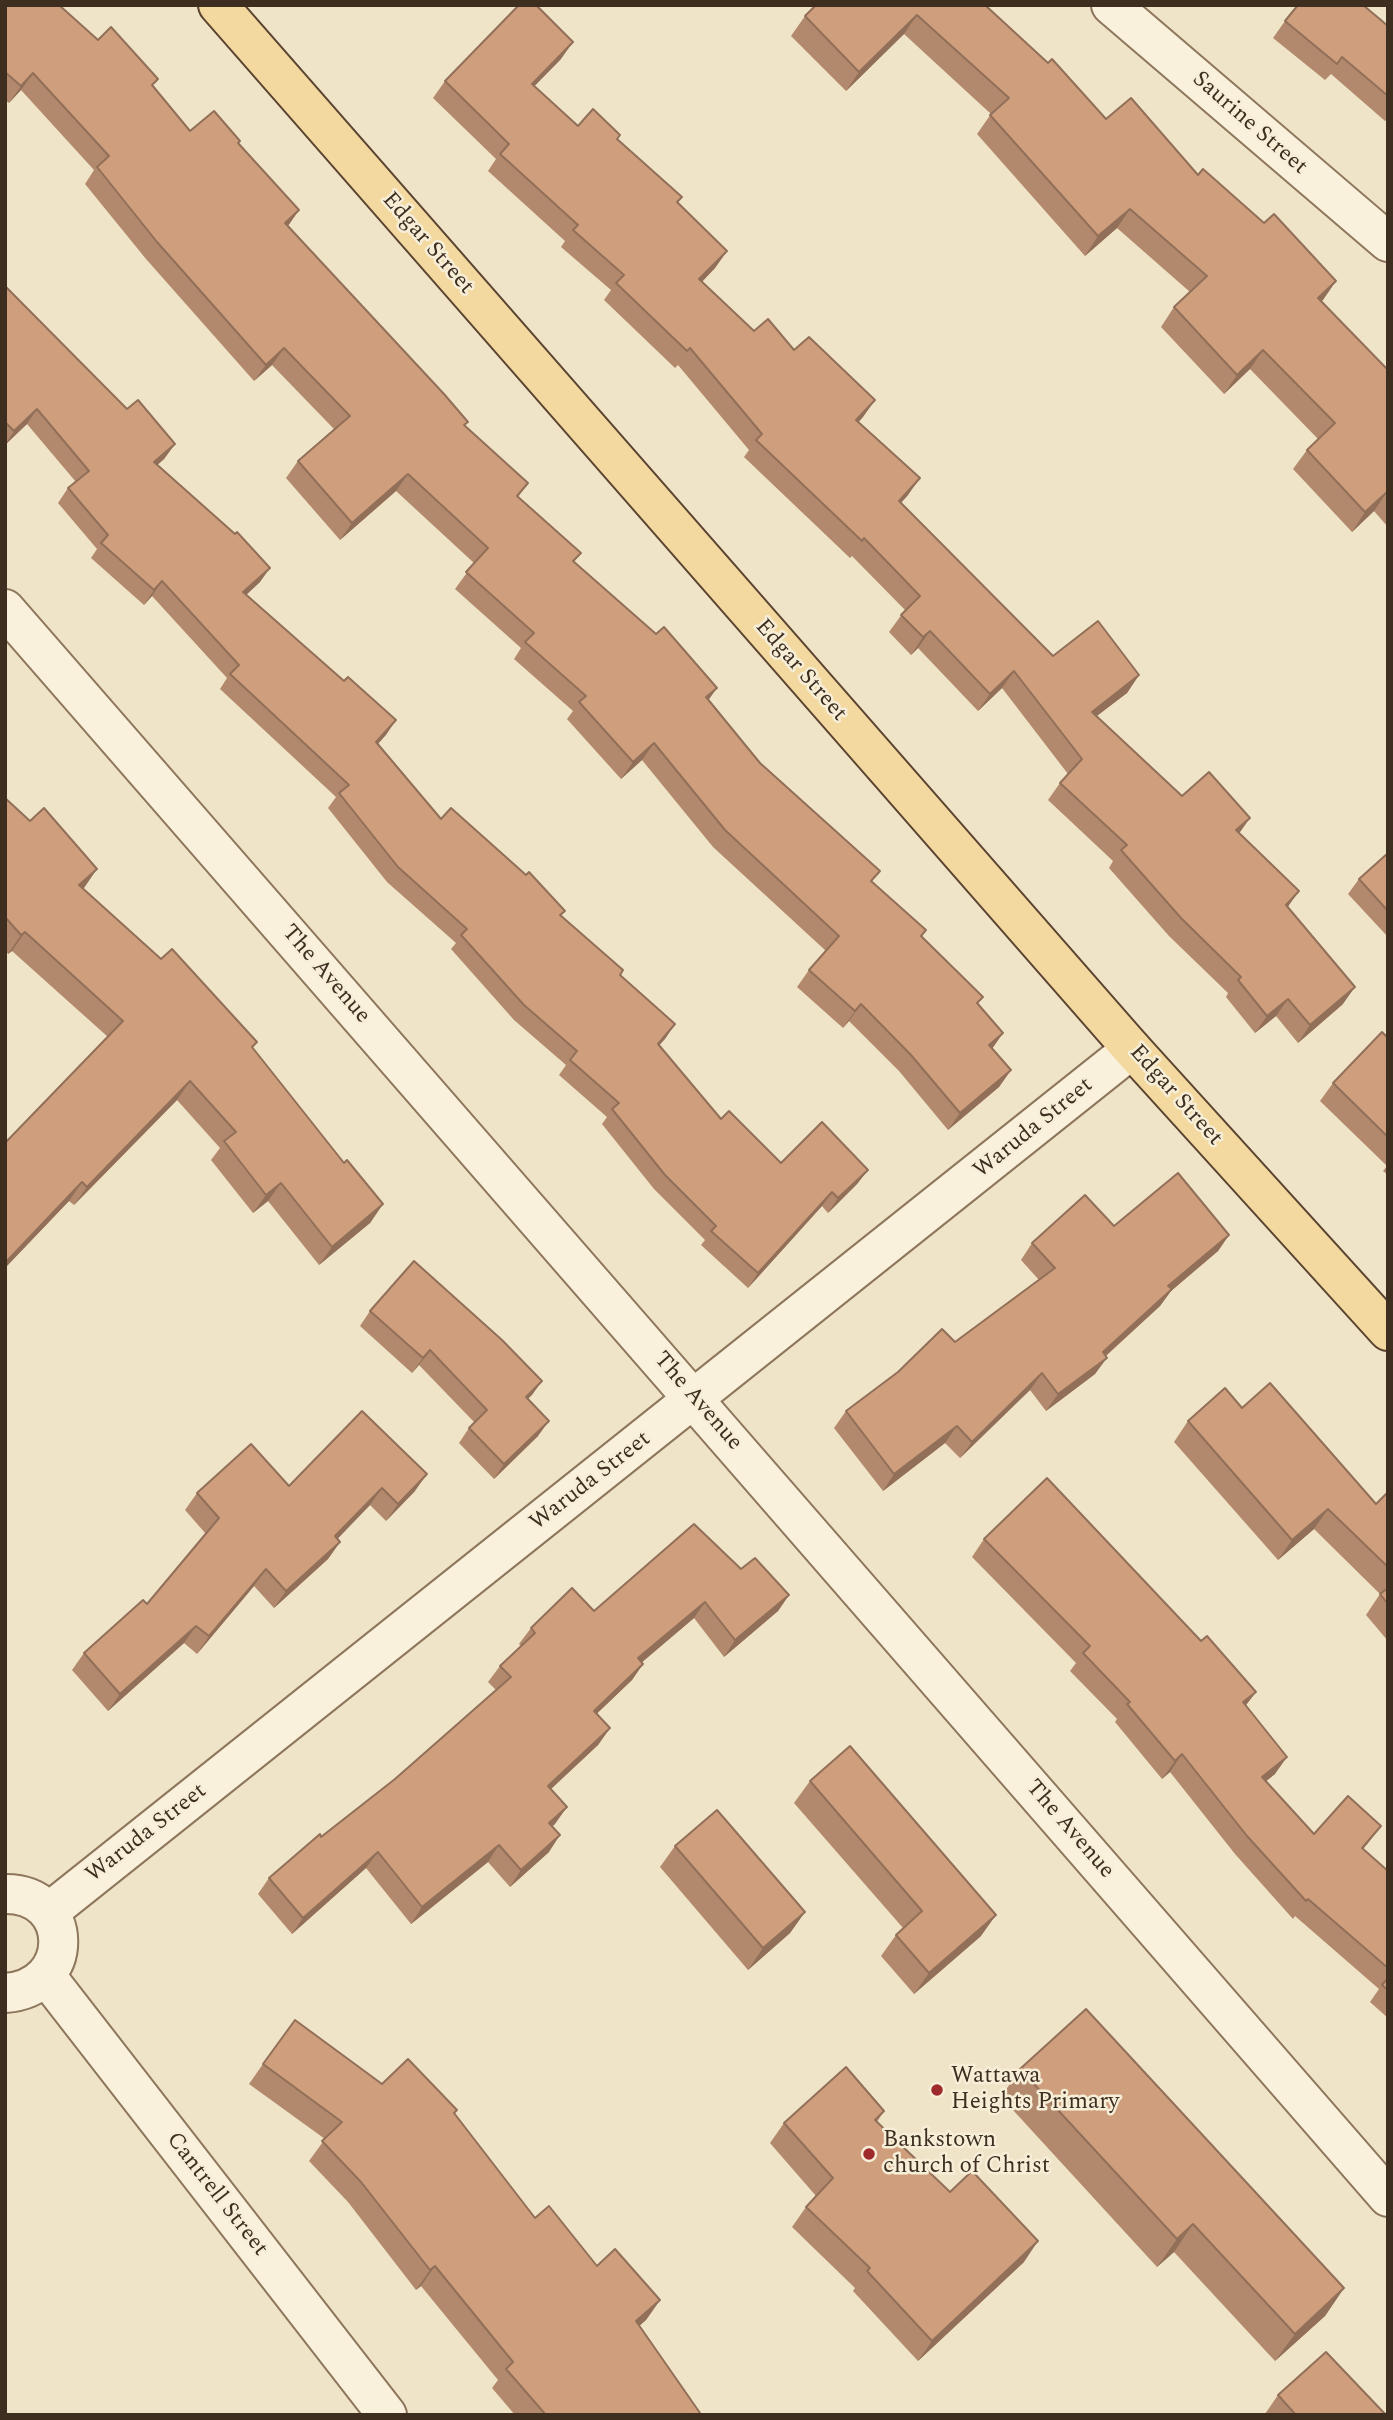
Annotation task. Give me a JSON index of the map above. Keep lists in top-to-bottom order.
{
  "streets": {
    "main road": ["Edgar Street"],
    "street": [
      "Saurine Street",
      "The Avenue",
      "Waruda Street",
      "Cantrell Street"
    ]
  },
  "crossings": [
    ["Edgar Street", "Waruda Street"],
    ["The Avenue", "Waruda Street"]
  ],
  "places": ["Wattawa Heights Primary", "Bankstown church of Christ"]
}
